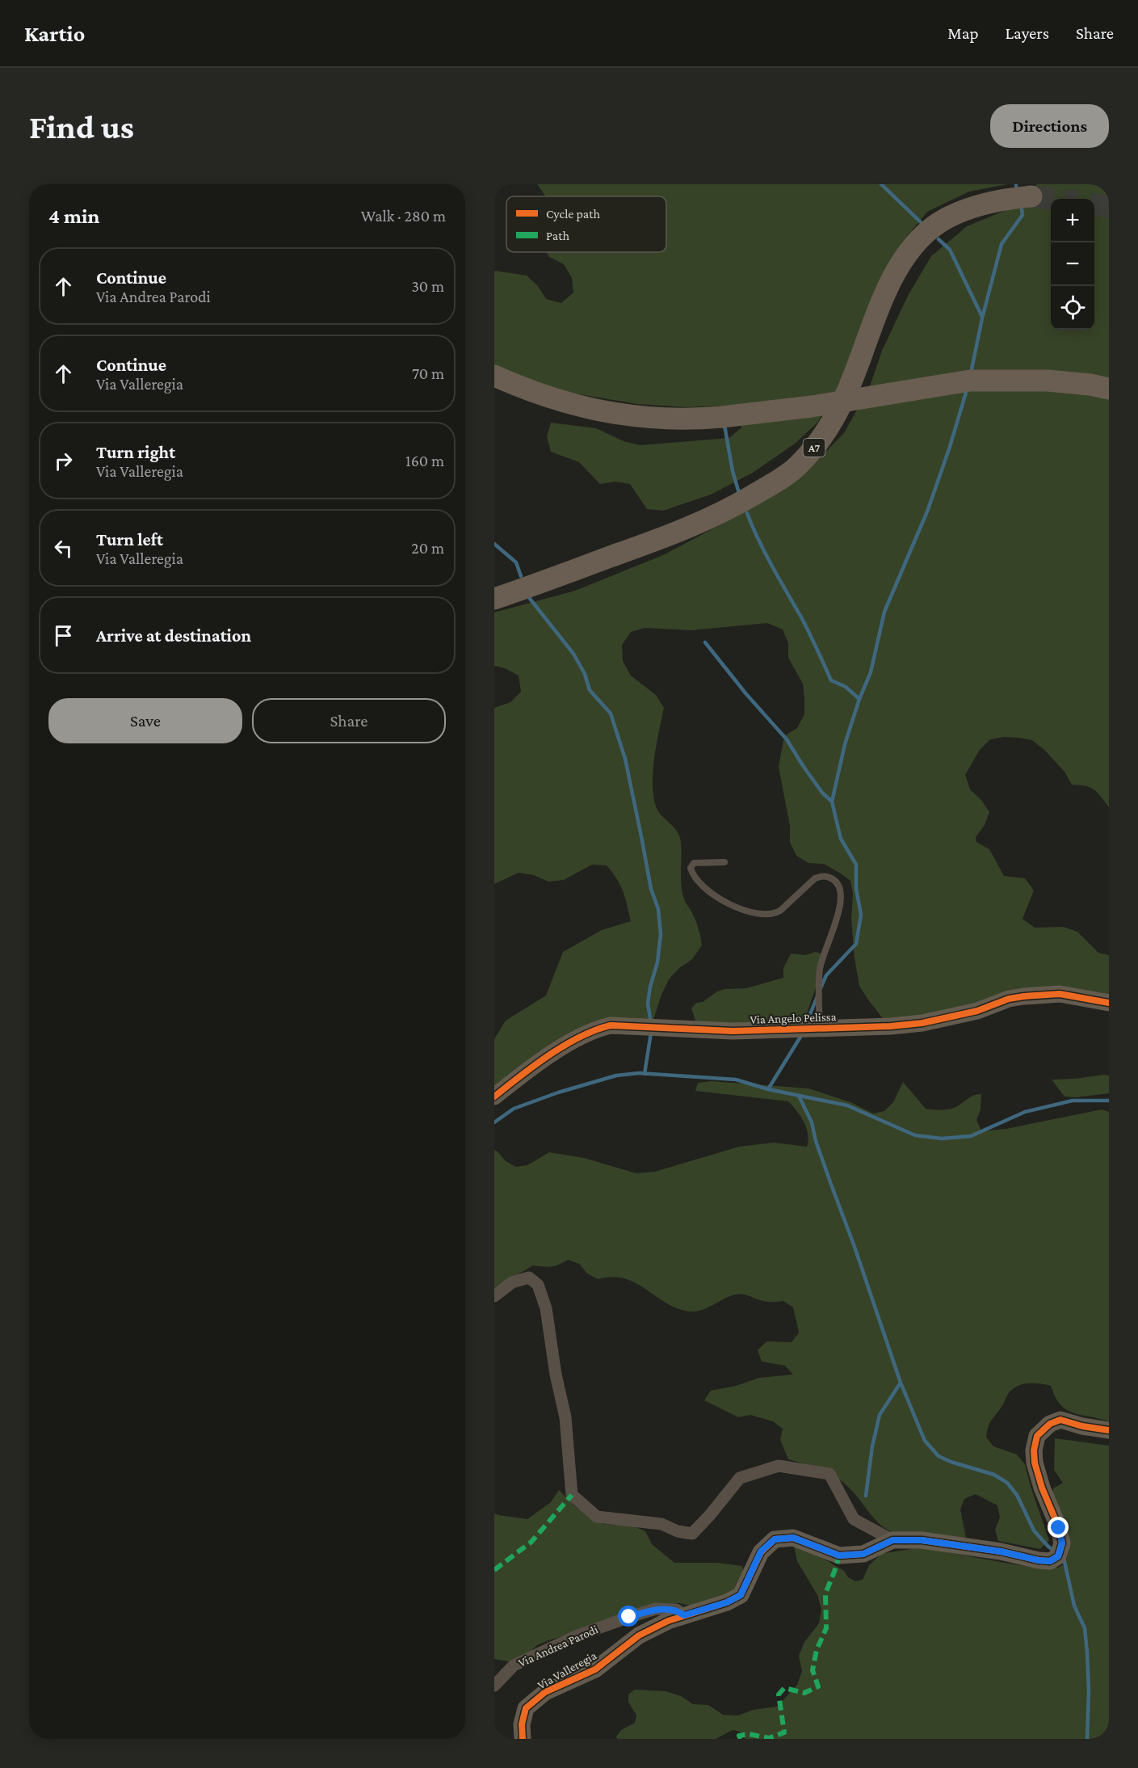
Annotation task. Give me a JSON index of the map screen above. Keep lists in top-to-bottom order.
{
  "streets": {
    "highway": ["A7"],
    "street": ["Via Angelo Pelissa", "Via Andrea Parodi", "Via Valleregia"]
  },
  "crossings": [
    ["Via Andrea Parodi", "Via Valleregia"]
  ],
  "legend": ["Cycle path", "Path"],
  "page": {
    "header": "Kartio",
    "nav": ["Map", "Layers", "Share"],
    "buttons": [
      "Directions",
      ["Save", "Share"]
    ],
    "title": "Find us",
    "heading": ["4 min", "Walk · 280 m"],
    "map_buttons": ["+", "−"],
    "list": [
      ["Continue", "Via Andrea Parodi", "30 m"],
      ["Continue", "Via Valleregia", "70 m"],
      ["Turn right", "Via Valleregia", "160 m"],
      ["Turn left", "Via Valleregia", "20 m"],
      "Arrive at destination"
    ]
  }
}
